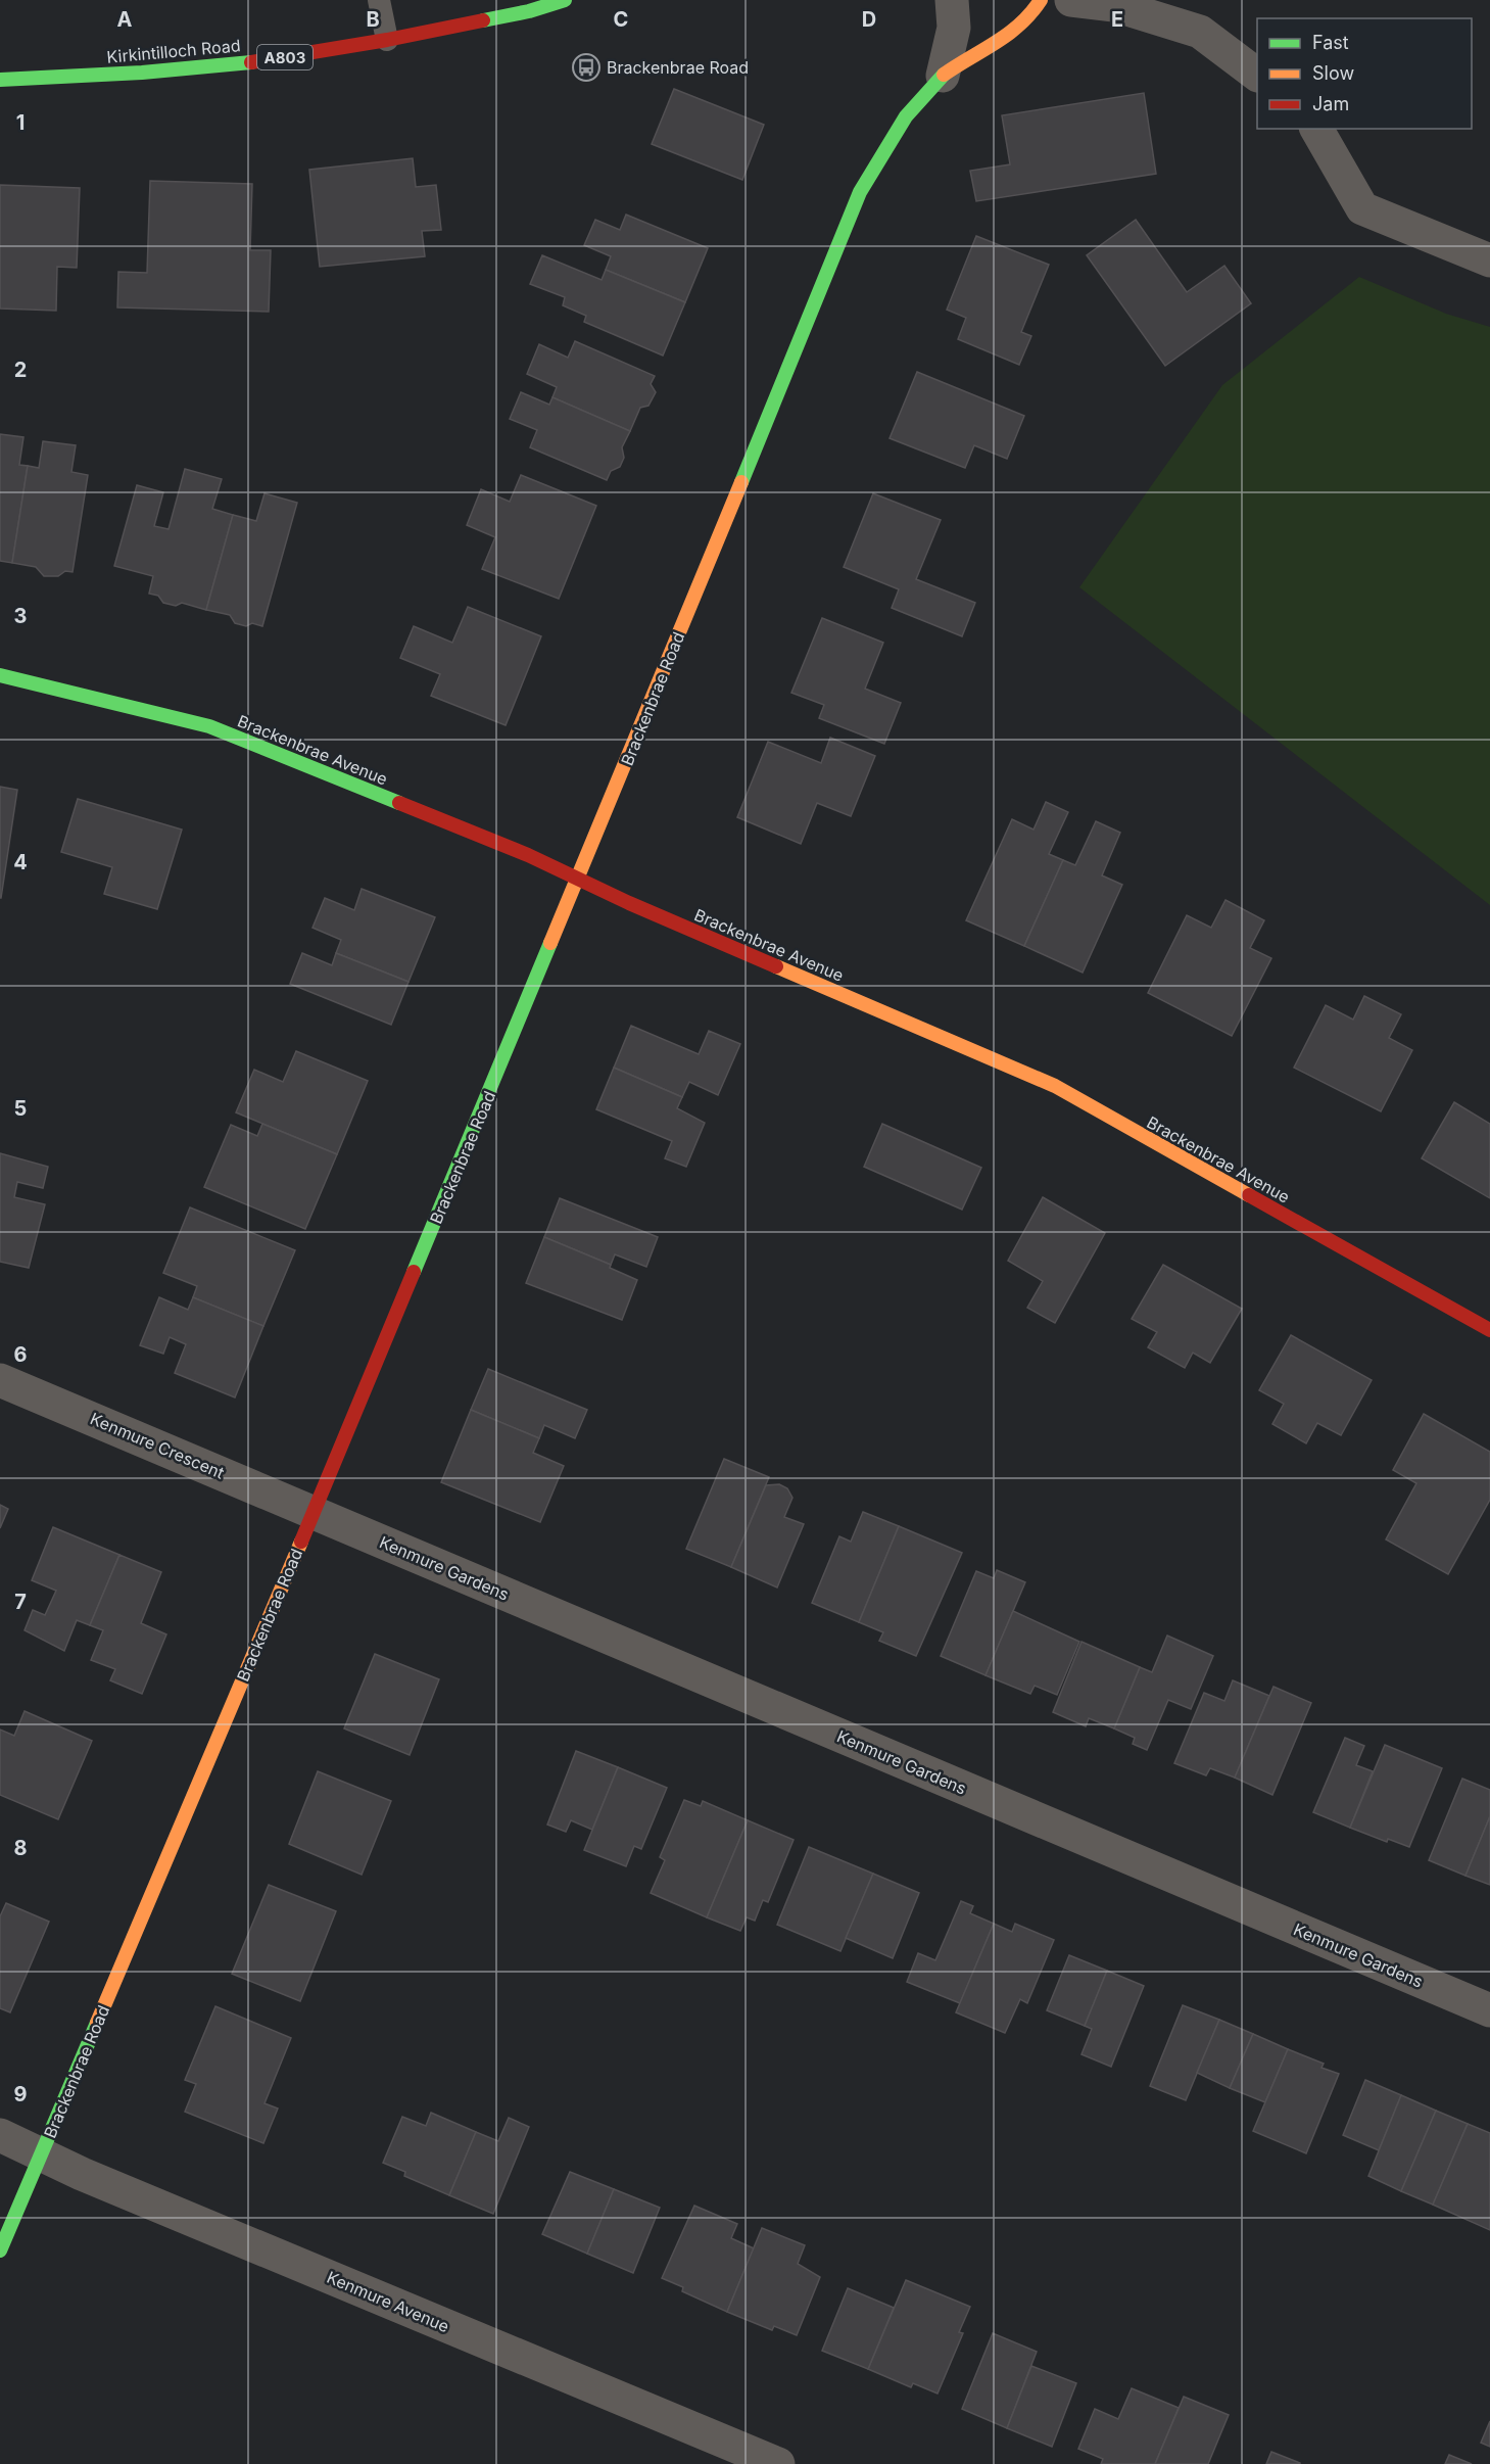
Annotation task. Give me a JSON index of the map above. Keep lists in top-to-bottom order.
{
  "streets": {
    "street": [
      "Kirkintilloch Road",
      "A803",
      "Brackenbrae Road",
      "Brackenbrae Avenue",
      "Kenmure Crescent",
      "Kenmure Gardens",
      "Kenmure Avenue"
    ]
  },
  "crossings": [
    ["Brackenbrae Road", "Brackenbrae Avenue"],
    ["Brackenbrae Road", "Kenmure Crescent"],
    ["Brackenbrae Road", "Kenmure Gardens"],
    ["Brackenbrae Road", "Kenmure Avenue"],
    ["Kenmure Crescent", "Kenmure Gardens"]
  ],
  "places": {
    "bus stop": ["Brackenbrae Road"]
  },
  "legend": ["Fast", "Slow", "Jam"],
  "grid": {
    "columns": [
      "A",
      "B",
      "C",
      "D",
      "E"
    ],
    "rows": [
      "1",
      "2",
      "3",
      "4",
      "5",
      "6",
      "7",
      "8",
      "9"
    ]
  }
}
